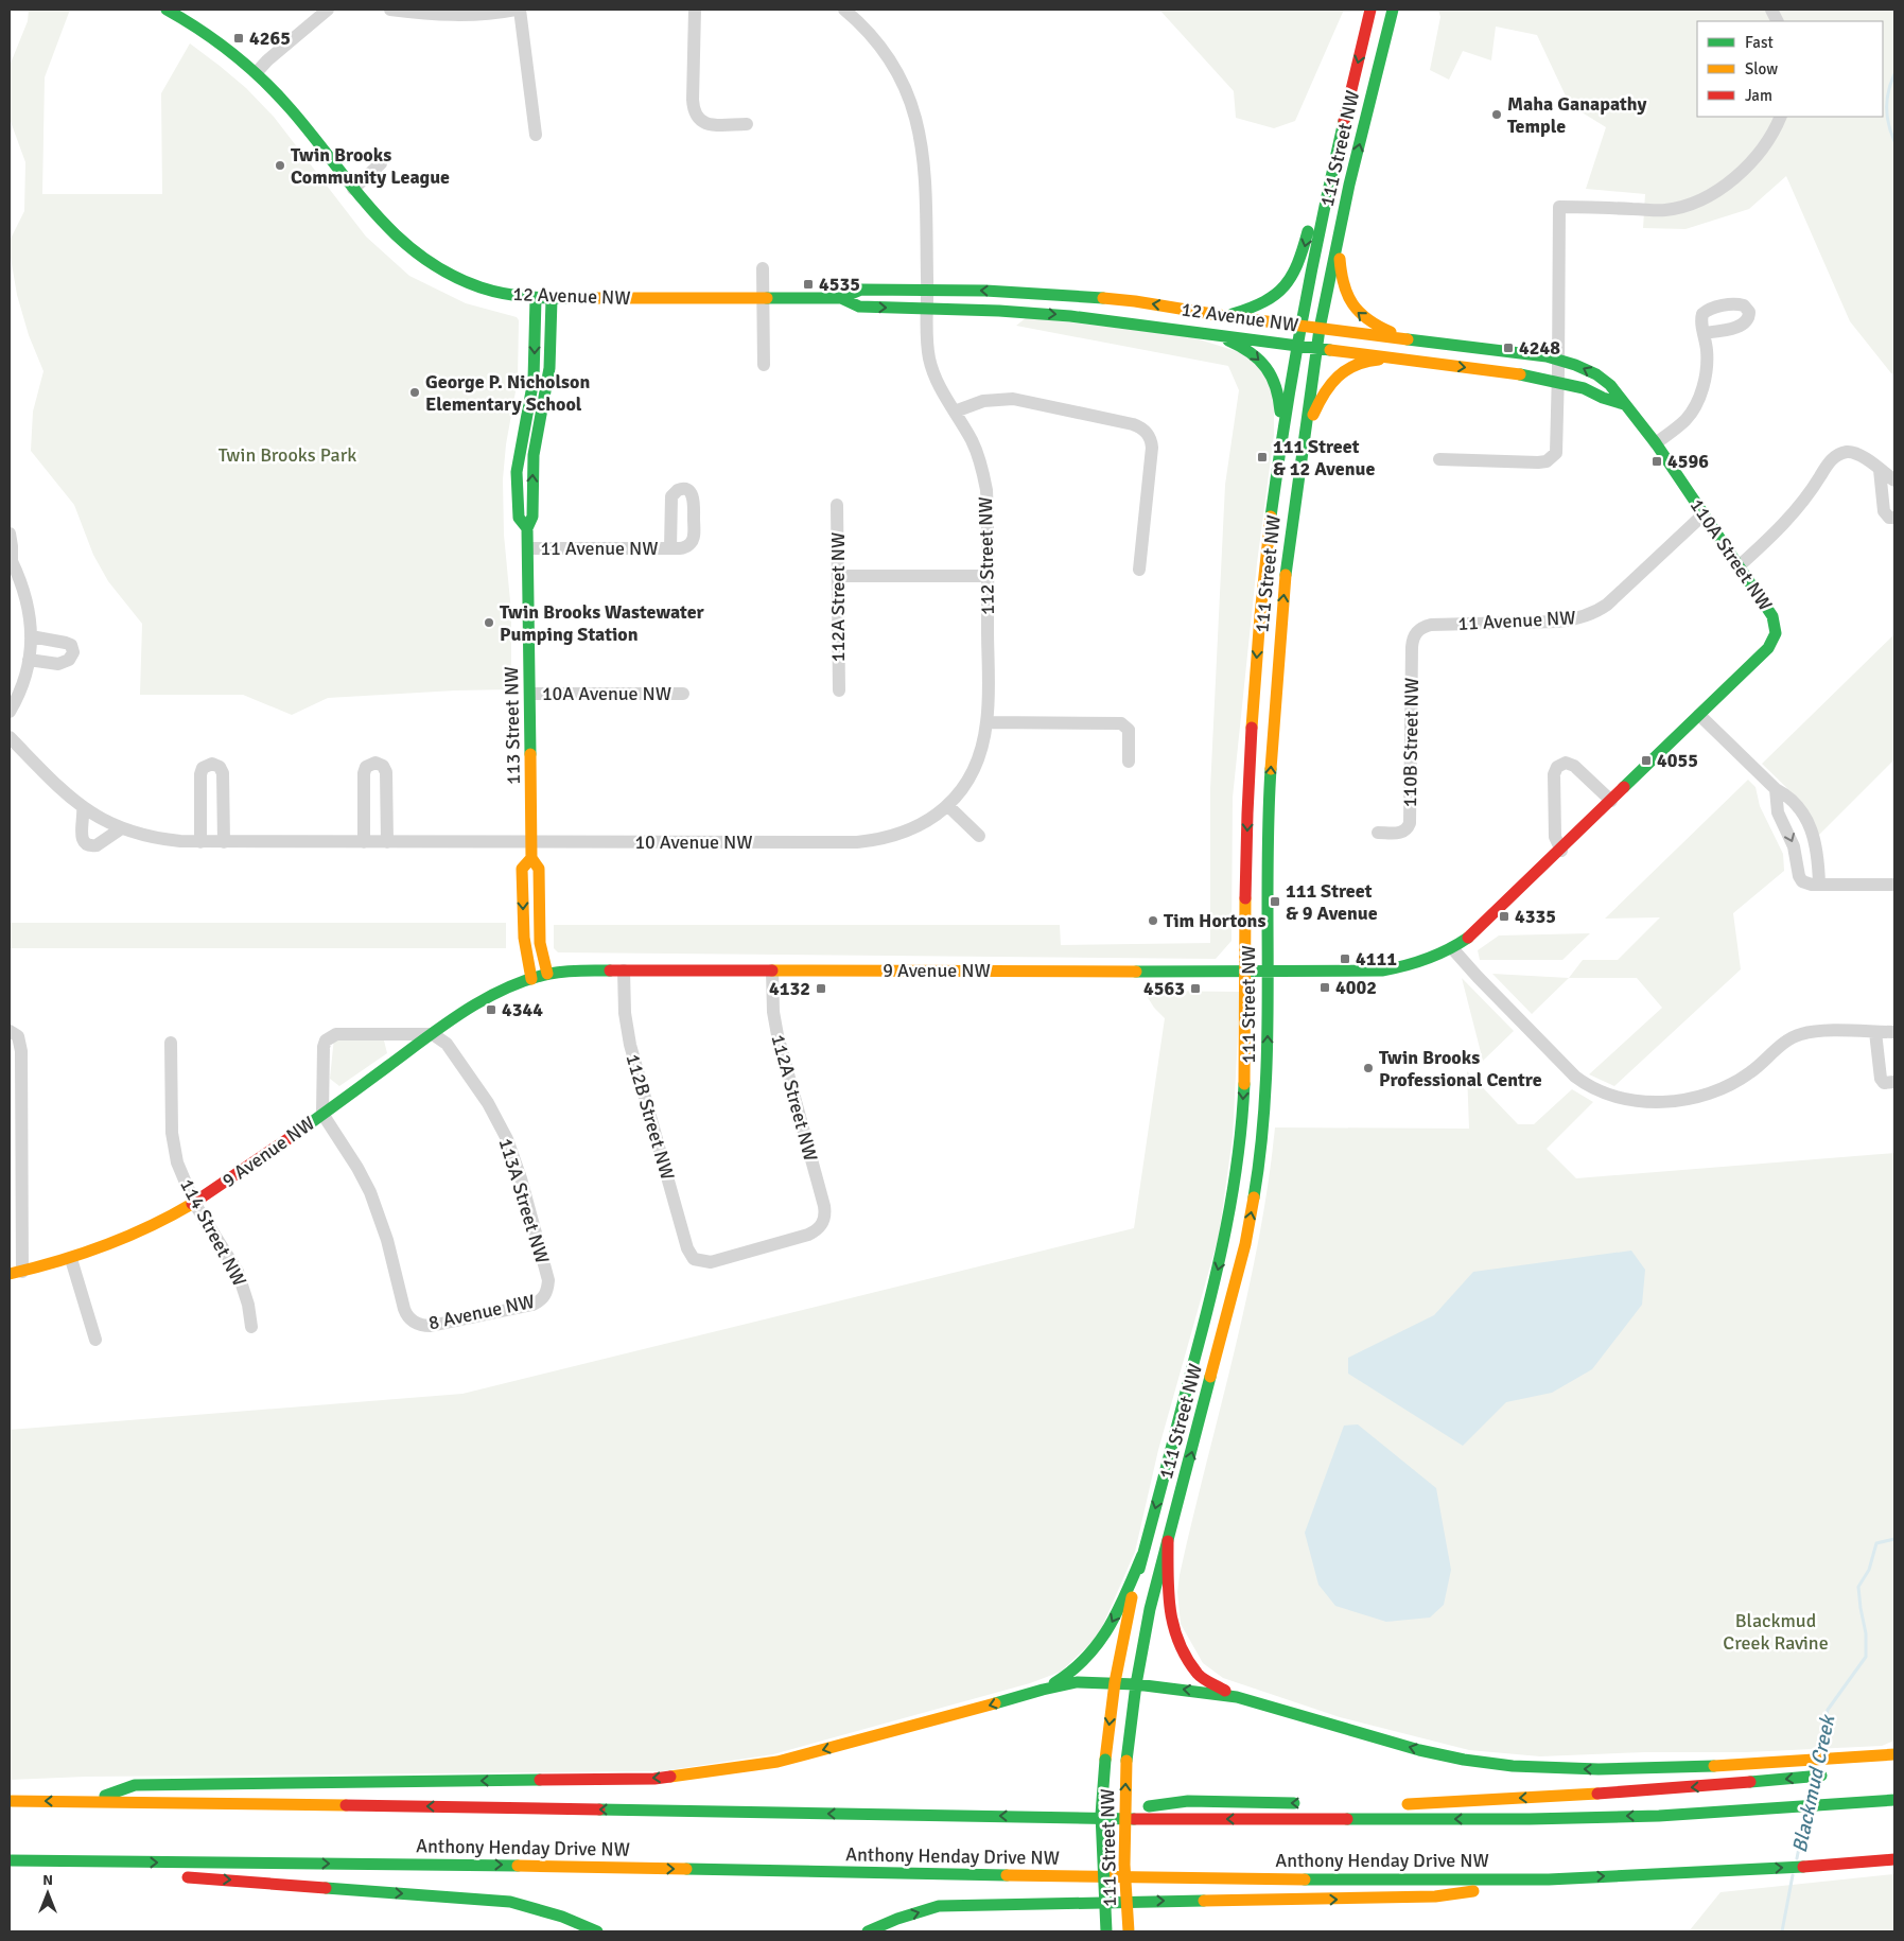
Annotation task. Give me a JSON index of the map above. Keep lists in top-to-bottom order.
{
  "streets": {
    "main road": [
      "111 Street NW",
      "12 Avenue NW",
      "110A Street NW",
      "113 Street NW",
      "9 Avenue NW",
      "Anthony Henday Drive NW"
    ],
    "street": [
      "11 Avenue NW",
      "112 Street NW",
      "112A Street NW",
      "10A Avenue NW",
      "110B Street NW",
      "10 Avenue NW",
      "112B Street NW",
      "113A Street NW",
      "114 Street NW",
      "8 Avenue NW"
    ]
  },
  "crossings": [
    ["111 Street NW", "12 Avenue NW"],
    ["111 Street NW", "9 Avenue NW"],
    ["12 Avenue NW", "110A Street NW"],
    ["12 Avenue NW", "112 Street NW"],
    ["12 Avenue NW", "113 Street NW"],
    ["11 Avenue NW", "110A Street NW"],
    ["11 Avenue NW", "113 Street NW"],
    ["11 Avenue NW", "110B Street NW"],
    ["110A Street NW", "9 Avenue NW"],
    ["112 Street NW", "10 Avenue NW"],
    ["112A Street NW", "9 Avenue NW"],
    ["112A Street NW", "112B Street NW"],
    ["10A Avenue NW", "113 Street NW"],
    ["113 Street NW", "10 Avenue NW"],
    ["113 Street NW", "9 Avenue NW"],
    ["9 Avenue NW", "112B Street NW"],
    ["9 Avenue NW", "113A Street NW"],
    ["9 Avenue NW", "114 Street NW"],
    ["9 Avenue NW", "8 Avenue NW"],
    ["113A Street NW", "8 Avenue NW"]
  ],
  "water": ["Blackmud Creek"],
  "parks": ["Twin Brooks Park", "Blackmud Creek Ravine"],
  "places": {
    "transit": [
      "4265",
      "4535",
      "4248",
      "111 Street & 12 Avenue",
      "4596",
      "4055",
      "111 Street & 9 Avenue",
      "4335",
      "4111",
      "4002",
      "4132",
      "4563",
      "4344"
    ],
    "other": [
      "Maha Ganapathy Temple",
      "Twin Brooks Community League",
      "George P. Nicholson Elementary School",
      "Twin Brooks Wastewater Pumping Station",
      "Tim Hortons",
      "Twin Brooks Professional Centre"
    ]
  },
  "legend": ["Fast", "Slow", "Jam"],
  "north": "top"
}
